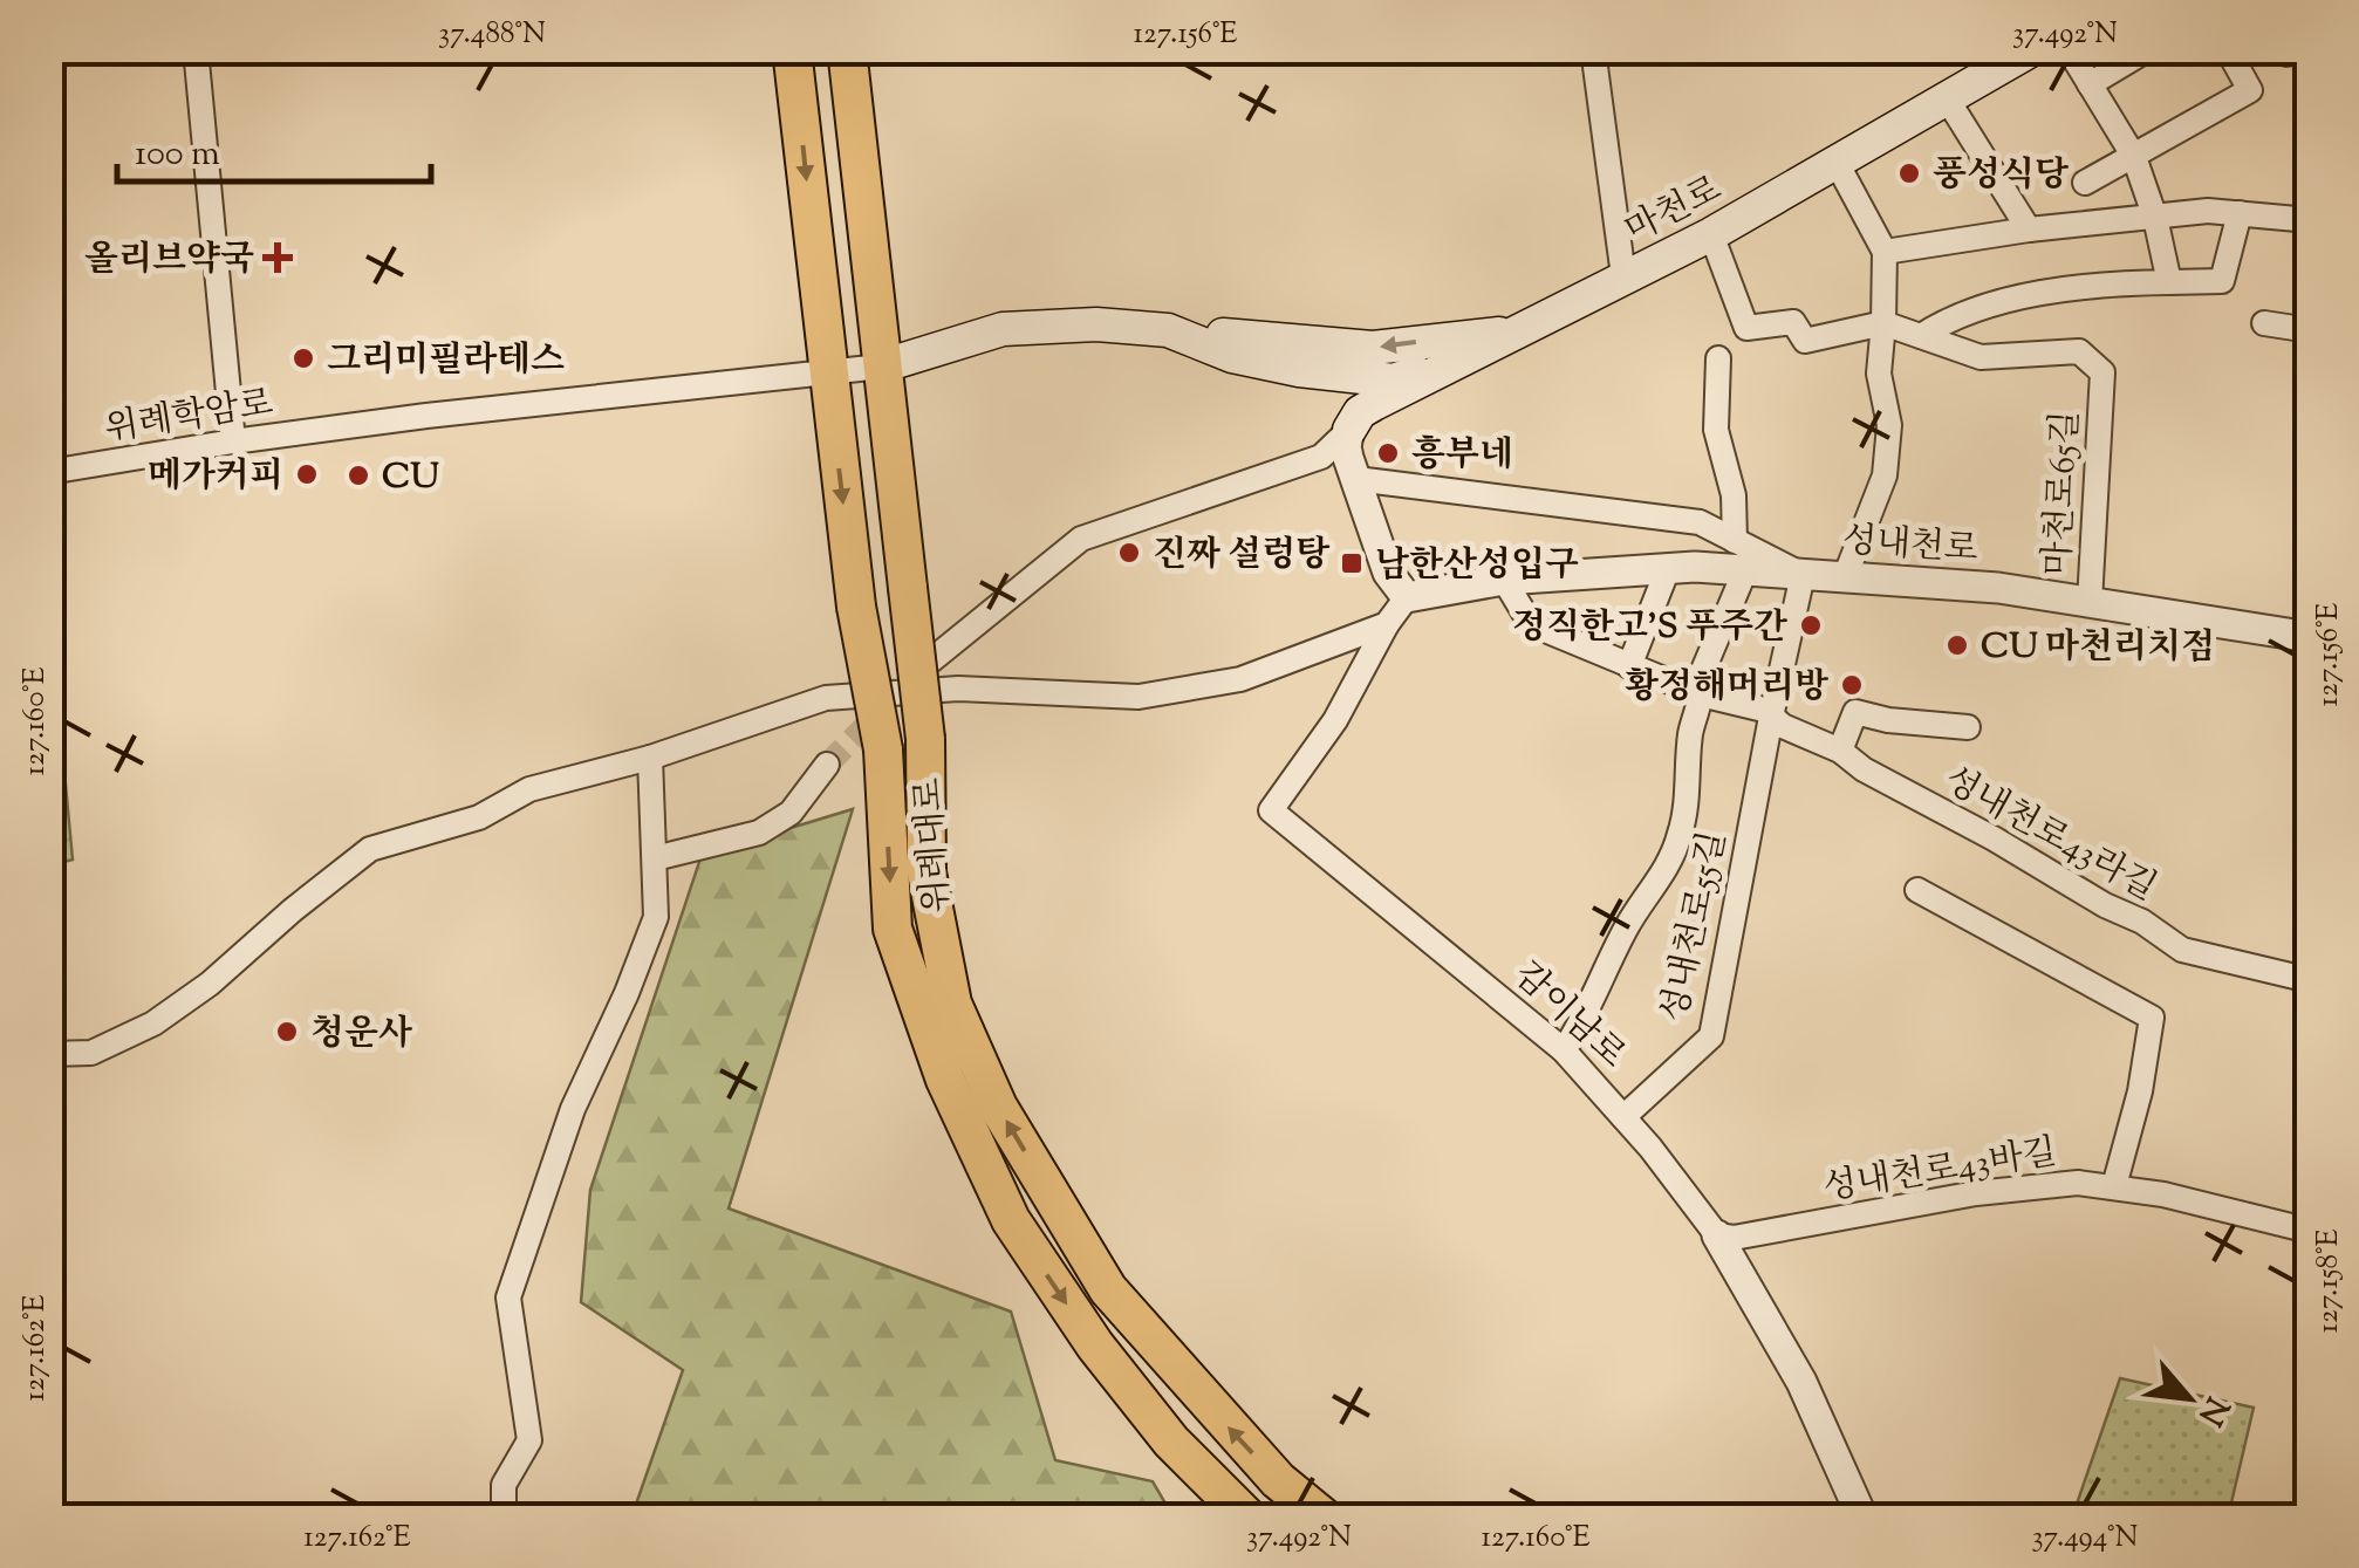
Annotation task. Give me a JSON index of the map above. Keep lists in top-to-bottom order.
{
  "streets": {
    "main road": ["마천로", "위례대로"],
    "street": [
      "위례학암로",
      "마천로65길",
      "성내천로",
      "성내천로43라길",
      "성내천로55길",
      "감이남로",
      "성내천로43바길"
    ]
  },
  "crossings": [
    ["위례학암로", "위례대로"],
    ["마천로65길", "성내천로"],
    ["성내천로", "성내천로55길"],
    ["성내천로43라길", "성내천로55길"],
    ["성내천로55길", "감이남로"],
    ["감이남로", "성내천로43바길"]
  ],
  "places": {
    "other": [
      "풍성식당",
      "그리미필라테스",
      "흥부네",
      "메가커피",
      "CU",
      "진짜 설렁탕",
      "정직한고'S 푸주간",
      "CU 마천리치점",
      "황정해머리방",
      "청운사"
    ],
    "health": ["올리브약국"],
    "transit": ["남한산성입구"]
  },
  "scale_bar": "100 m",
  "north": "bottom right",
  "coordinates": [
    "37.488°N",
    "127.156°E",
    "37.492°N",
    "127.160°E",
    "127.158°E",
    "127.162°E",
    "37.494°N"
  ]
}
